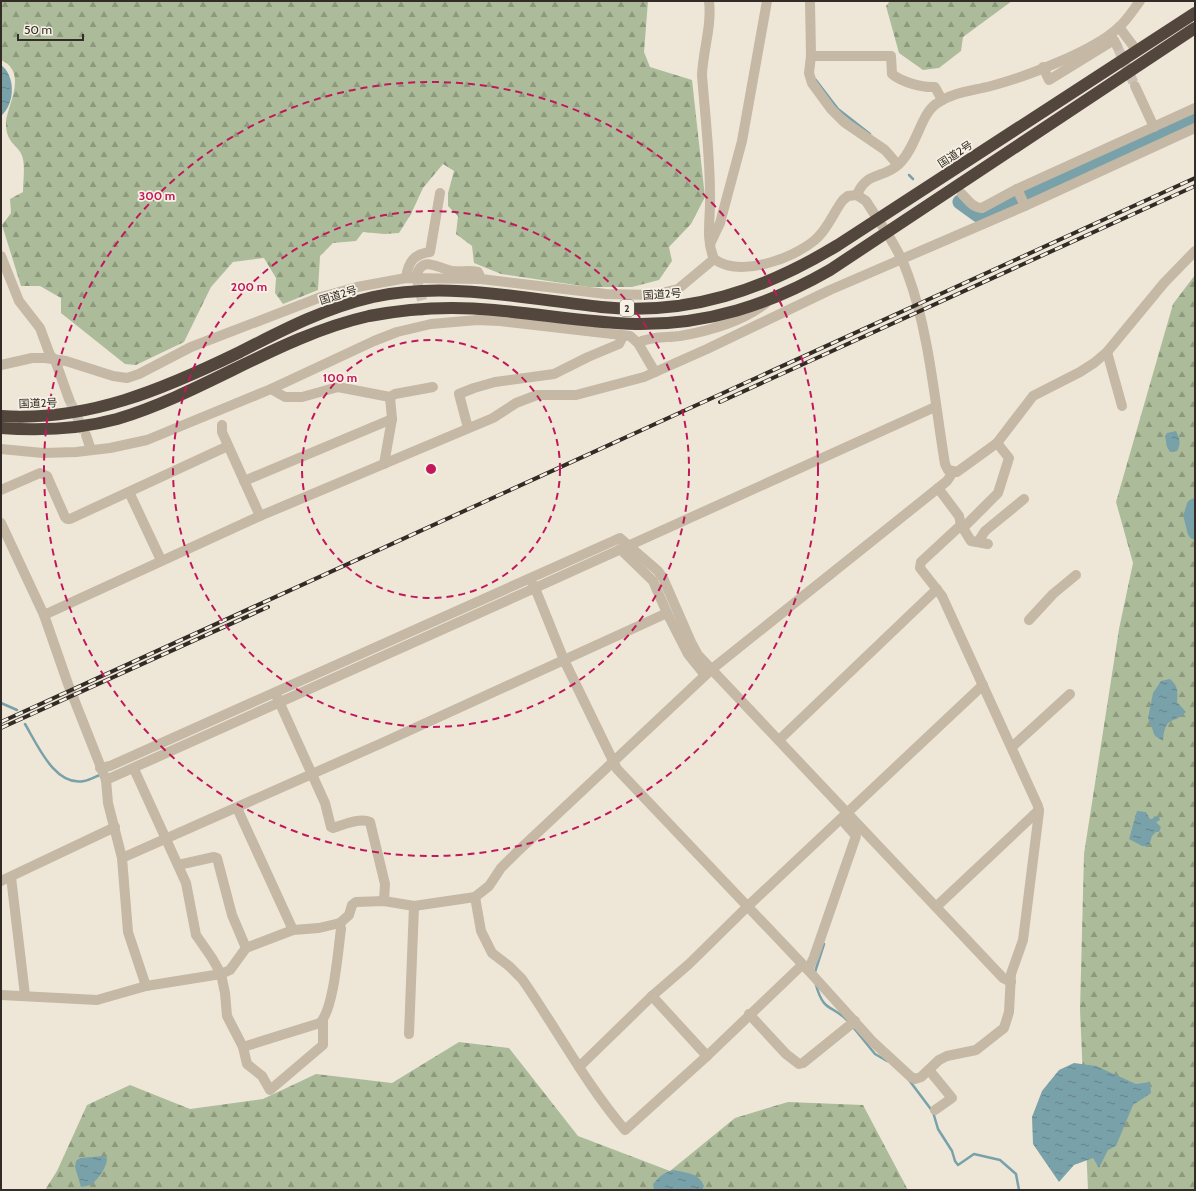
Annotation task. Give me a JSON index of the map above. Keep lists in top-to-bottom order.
{
  "streets": {
    "highway": ["国道2号", "2"]
  },
  "scale_bar": "50 m",
  "rings": ["300 m", "200 m", "100 m"]
}
